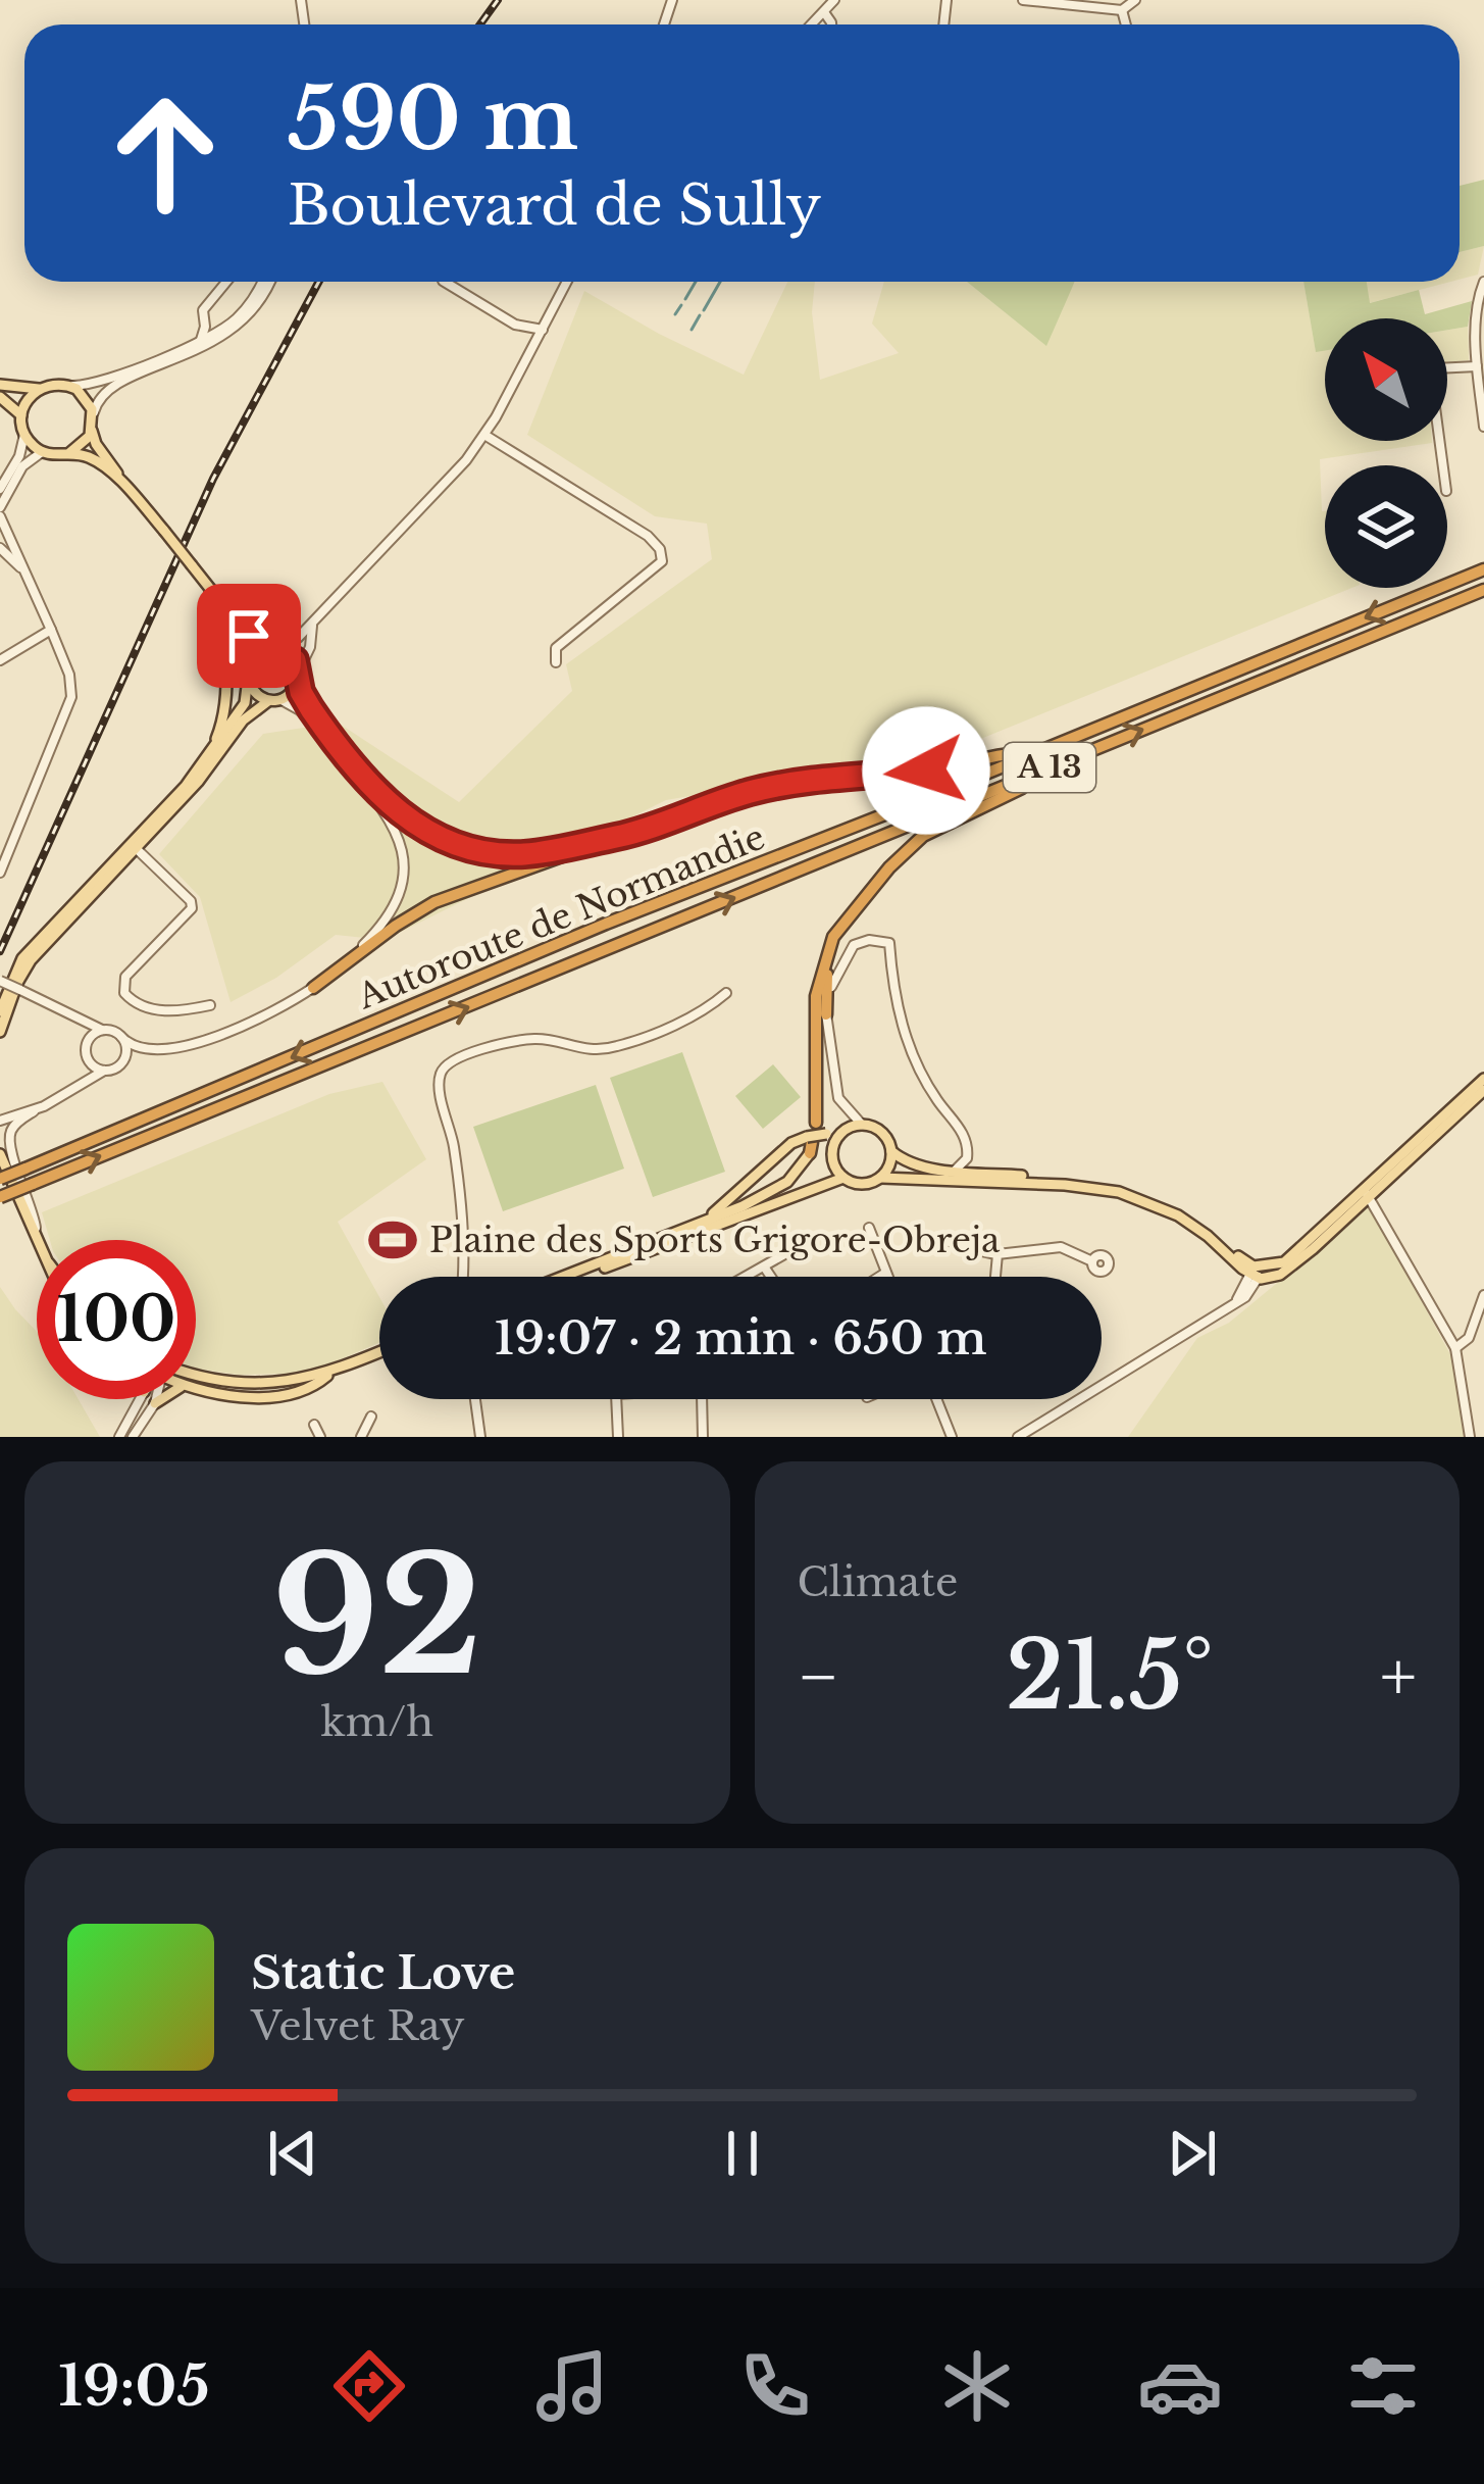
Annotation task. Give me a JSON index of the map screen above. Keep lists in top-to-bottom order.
{
  "streets": {
    "highway": ["A 13", "Autoroute de Normandie"]
  },
  "places": {
    "sports": ["Plaine des Sports Grigore-Obreja"]
  },
  "north": "top left",
  "page": {
    "turn": ["590 m", "Boulevard de Sully"],
    "limit": "100",
    "trip": "19:07 · 2 min · 650 m",
    "tile": [
      ["92", "km/h"],
      "Climate"
    ],
    "heat": ["−", "21.5°", "+"],
    "song": ["Static Love", "Velvet Ray"],
    "tabs": "19:05"
  }
}
